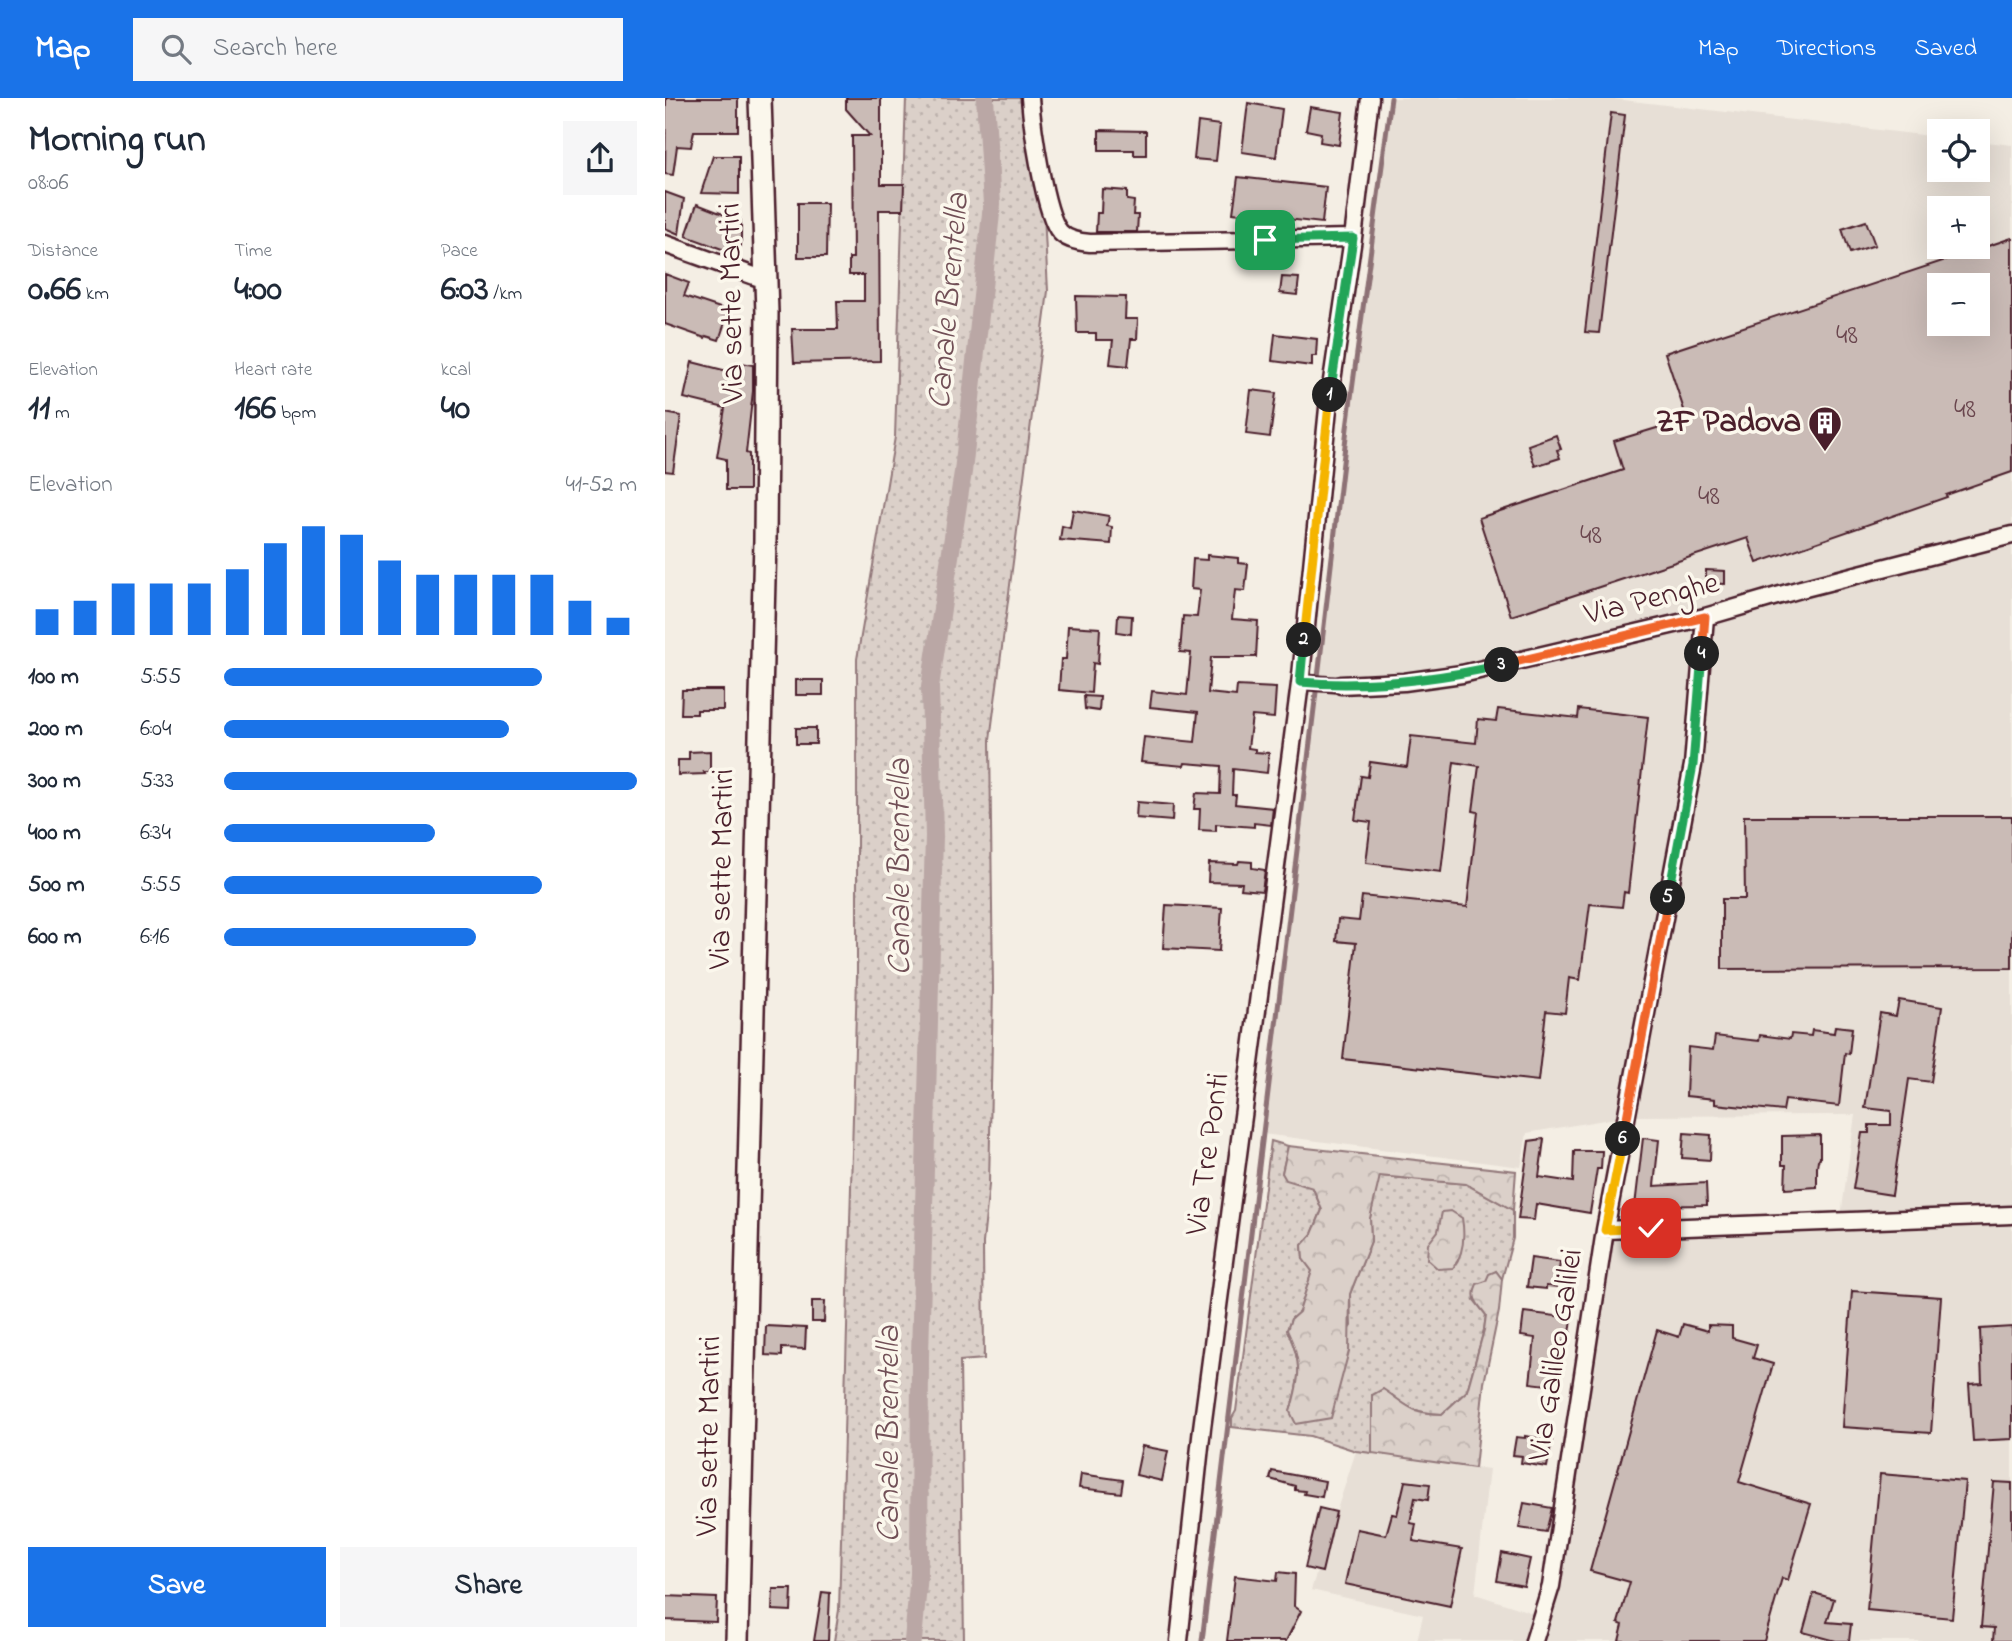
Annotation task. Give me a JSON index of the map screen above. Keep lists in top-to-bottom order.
{
  "streets": {
    "main road": ["Via sette Martiri"],
    "street": ["Via Penghe", "Via Tre Ponti", "Via Galileo Galilei"]
  },
  "crossings": [
    ["Via Penghe", "Via Tre Ponti"]
  ],
  "water": ["Canale Brentella"],
  "places": {
    "building": ["ZF Padova"]
  },
  "house_numbers": [
    "48",
    "48",
    "48",
    "48"
  ],
  "page": {
    "header": "Map",
    "search": "Search here",
    "nav": ["Map", "Directions", "Saved"],
    "heading": ["Morning run", "08:06"],
    "map_buttons": ["+", "−"],
    "stats": [
      ["Distance", "0.66 km"],
      ["Time", "4:00"],
      ["Pace", "6:03 /km"],
      ["Elevation", "11 m"],
      ["Heart rate", "166 bpm"],
      ["kcal", "40"]
    ],
    "pins": [
      "1",
      "2",
      "4",
      "3",
      "5",
      "6"
    ],
    "chart": ["Elevation", "41–52 m"],
    "list": [
      {
        "name": "100 m",
        "note": "5:55"
      },
      {
        "name": "200 m",
        "note": "6:04"
      },
      {
        "name": "300 m",
        "note": "5:33"
      },
      {
        "name": "400 m",
        "note": "6:34"
      },
      {
        "name": "500 m",
        "note": "5:55"
      },
      {
        "name": "600 m",
        "note": "6:16"
      }
    ],
    "buttons": ["Save", "Share"]
  }
}
